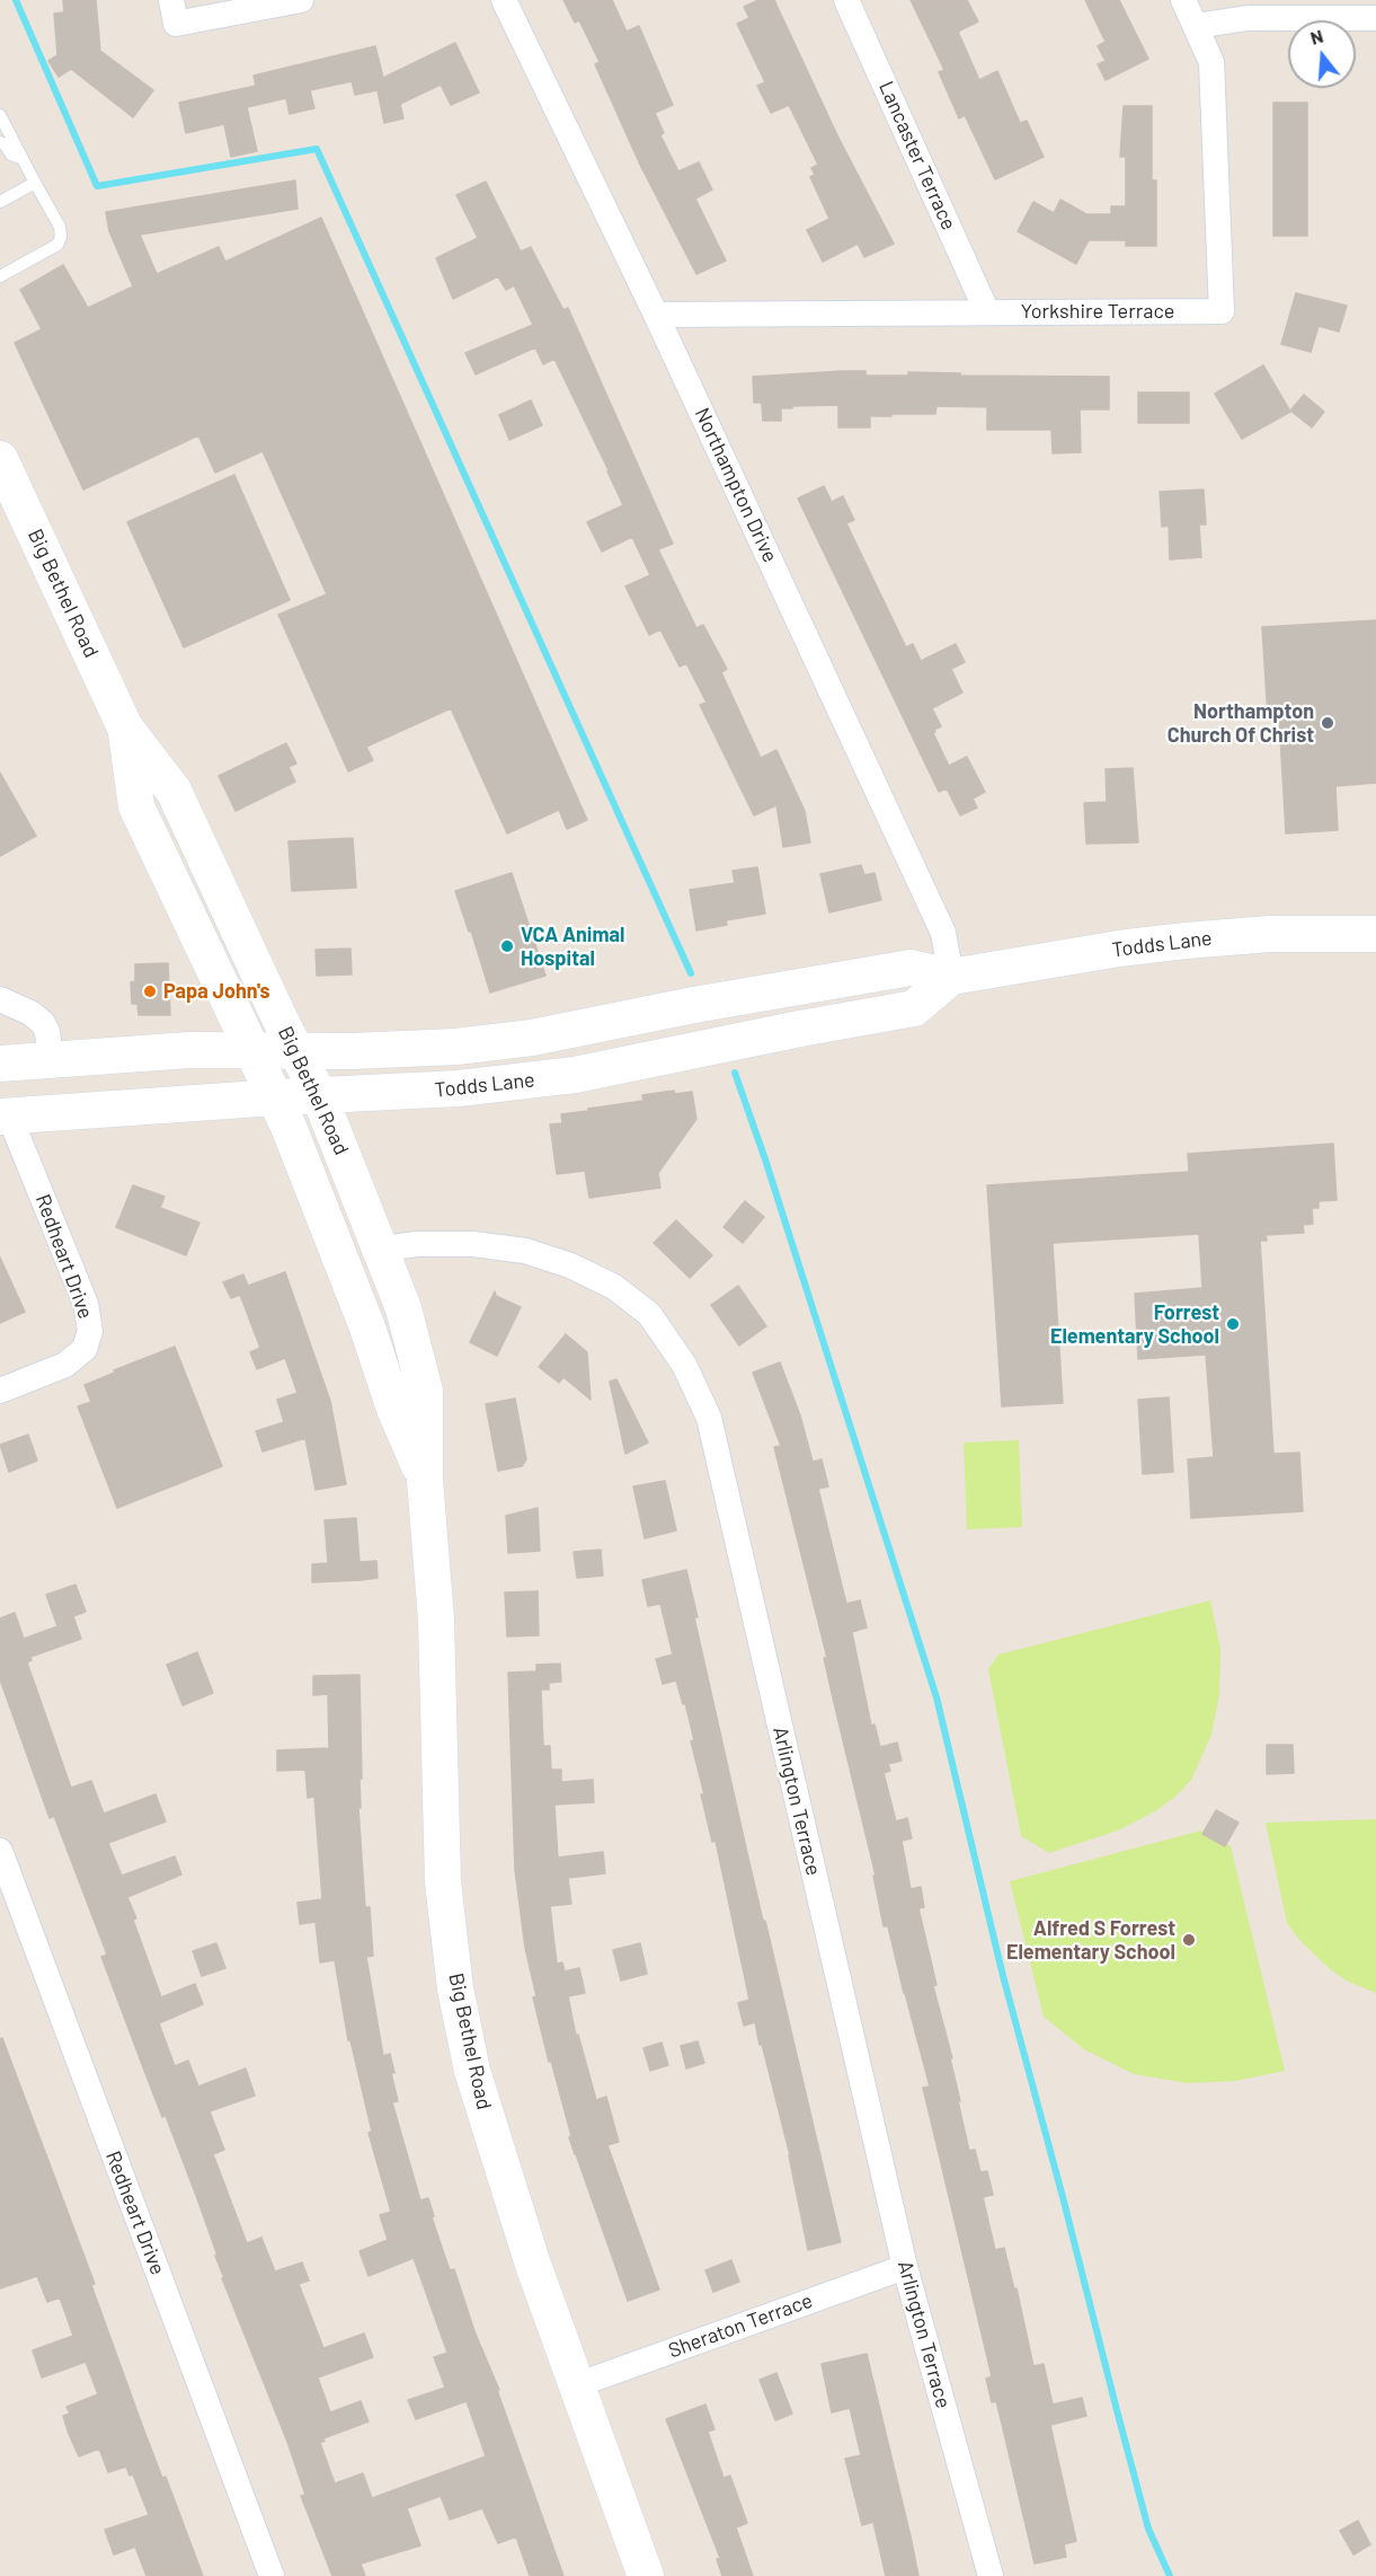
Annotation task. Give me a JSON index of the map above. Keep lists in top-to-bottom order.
{
  "streets": {
    "main road": ["Big Bethel Road", "Todds Lane"],
    "street": [
      "Lancaster Terrace",
      "Yorkshire Terrace",
      "Northampton Drive",
      "Redheart Drive",
      "Arlington Terrace",
      "Sheraton Terrace"
    ]
  },
  "crossings": [
    ["Lancaster Terrace", "Yorkshire Terrace"],
    ["Yorkshire Terrace", "Northampton Drive"],
    ["Northampton Drive", "Todds Lane"],
    ["Big Bethel Road", "Todds Lane"],
    ["Big Bethel Road", "Arlington Terrace"],
    ["Big Bethel Road", "Sheraton Terrace"],
    ["Todds Lane", "Redheart Drive"],
    ["Arlington Terrace", "Sheraton Terrace"]
  ],
  "places": [
    "Northampton Church Of Christ",
    "VCA Animal Hospital",
    "Papa John's",
    "Forrest Elementary School",
    "Alfred S Forrest Elementary School"
  ],
  "north": "top"
}
